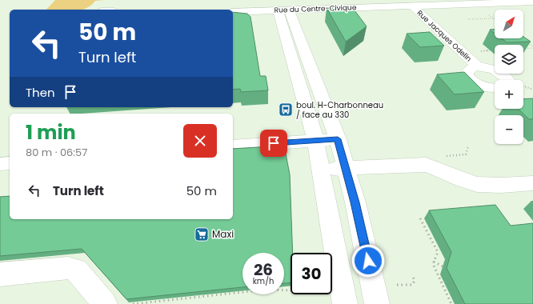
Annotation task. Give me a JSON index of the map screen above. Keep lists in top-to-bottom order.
{
  "streets": {
    "street": ["Rue du Centre-Civique", "Rue Jacques Odelin"]
  },
  "crossings": [
    ["Rue du Centre-Civique", "Rue Jacques Odelin"]
  ],
  "places": {
    "bus stop": ["boul. H-Charbonneau / face au 330"],
    "supermarket": ["Maxi"]
  },
  "north": "top right",
  "page": {
    "map_buttons": ["+", "−"],
    "turn": ["50 m", "Turn left"],
    "then": "Then",
    "heading": ["1 min", "80 m · 06:57"],
    "list": [
      {
        "name": "Turn left",
        "value": "50 m"
      }
    ],
    "speed": "26 km/h",
    "limit": "30"
  }
}
